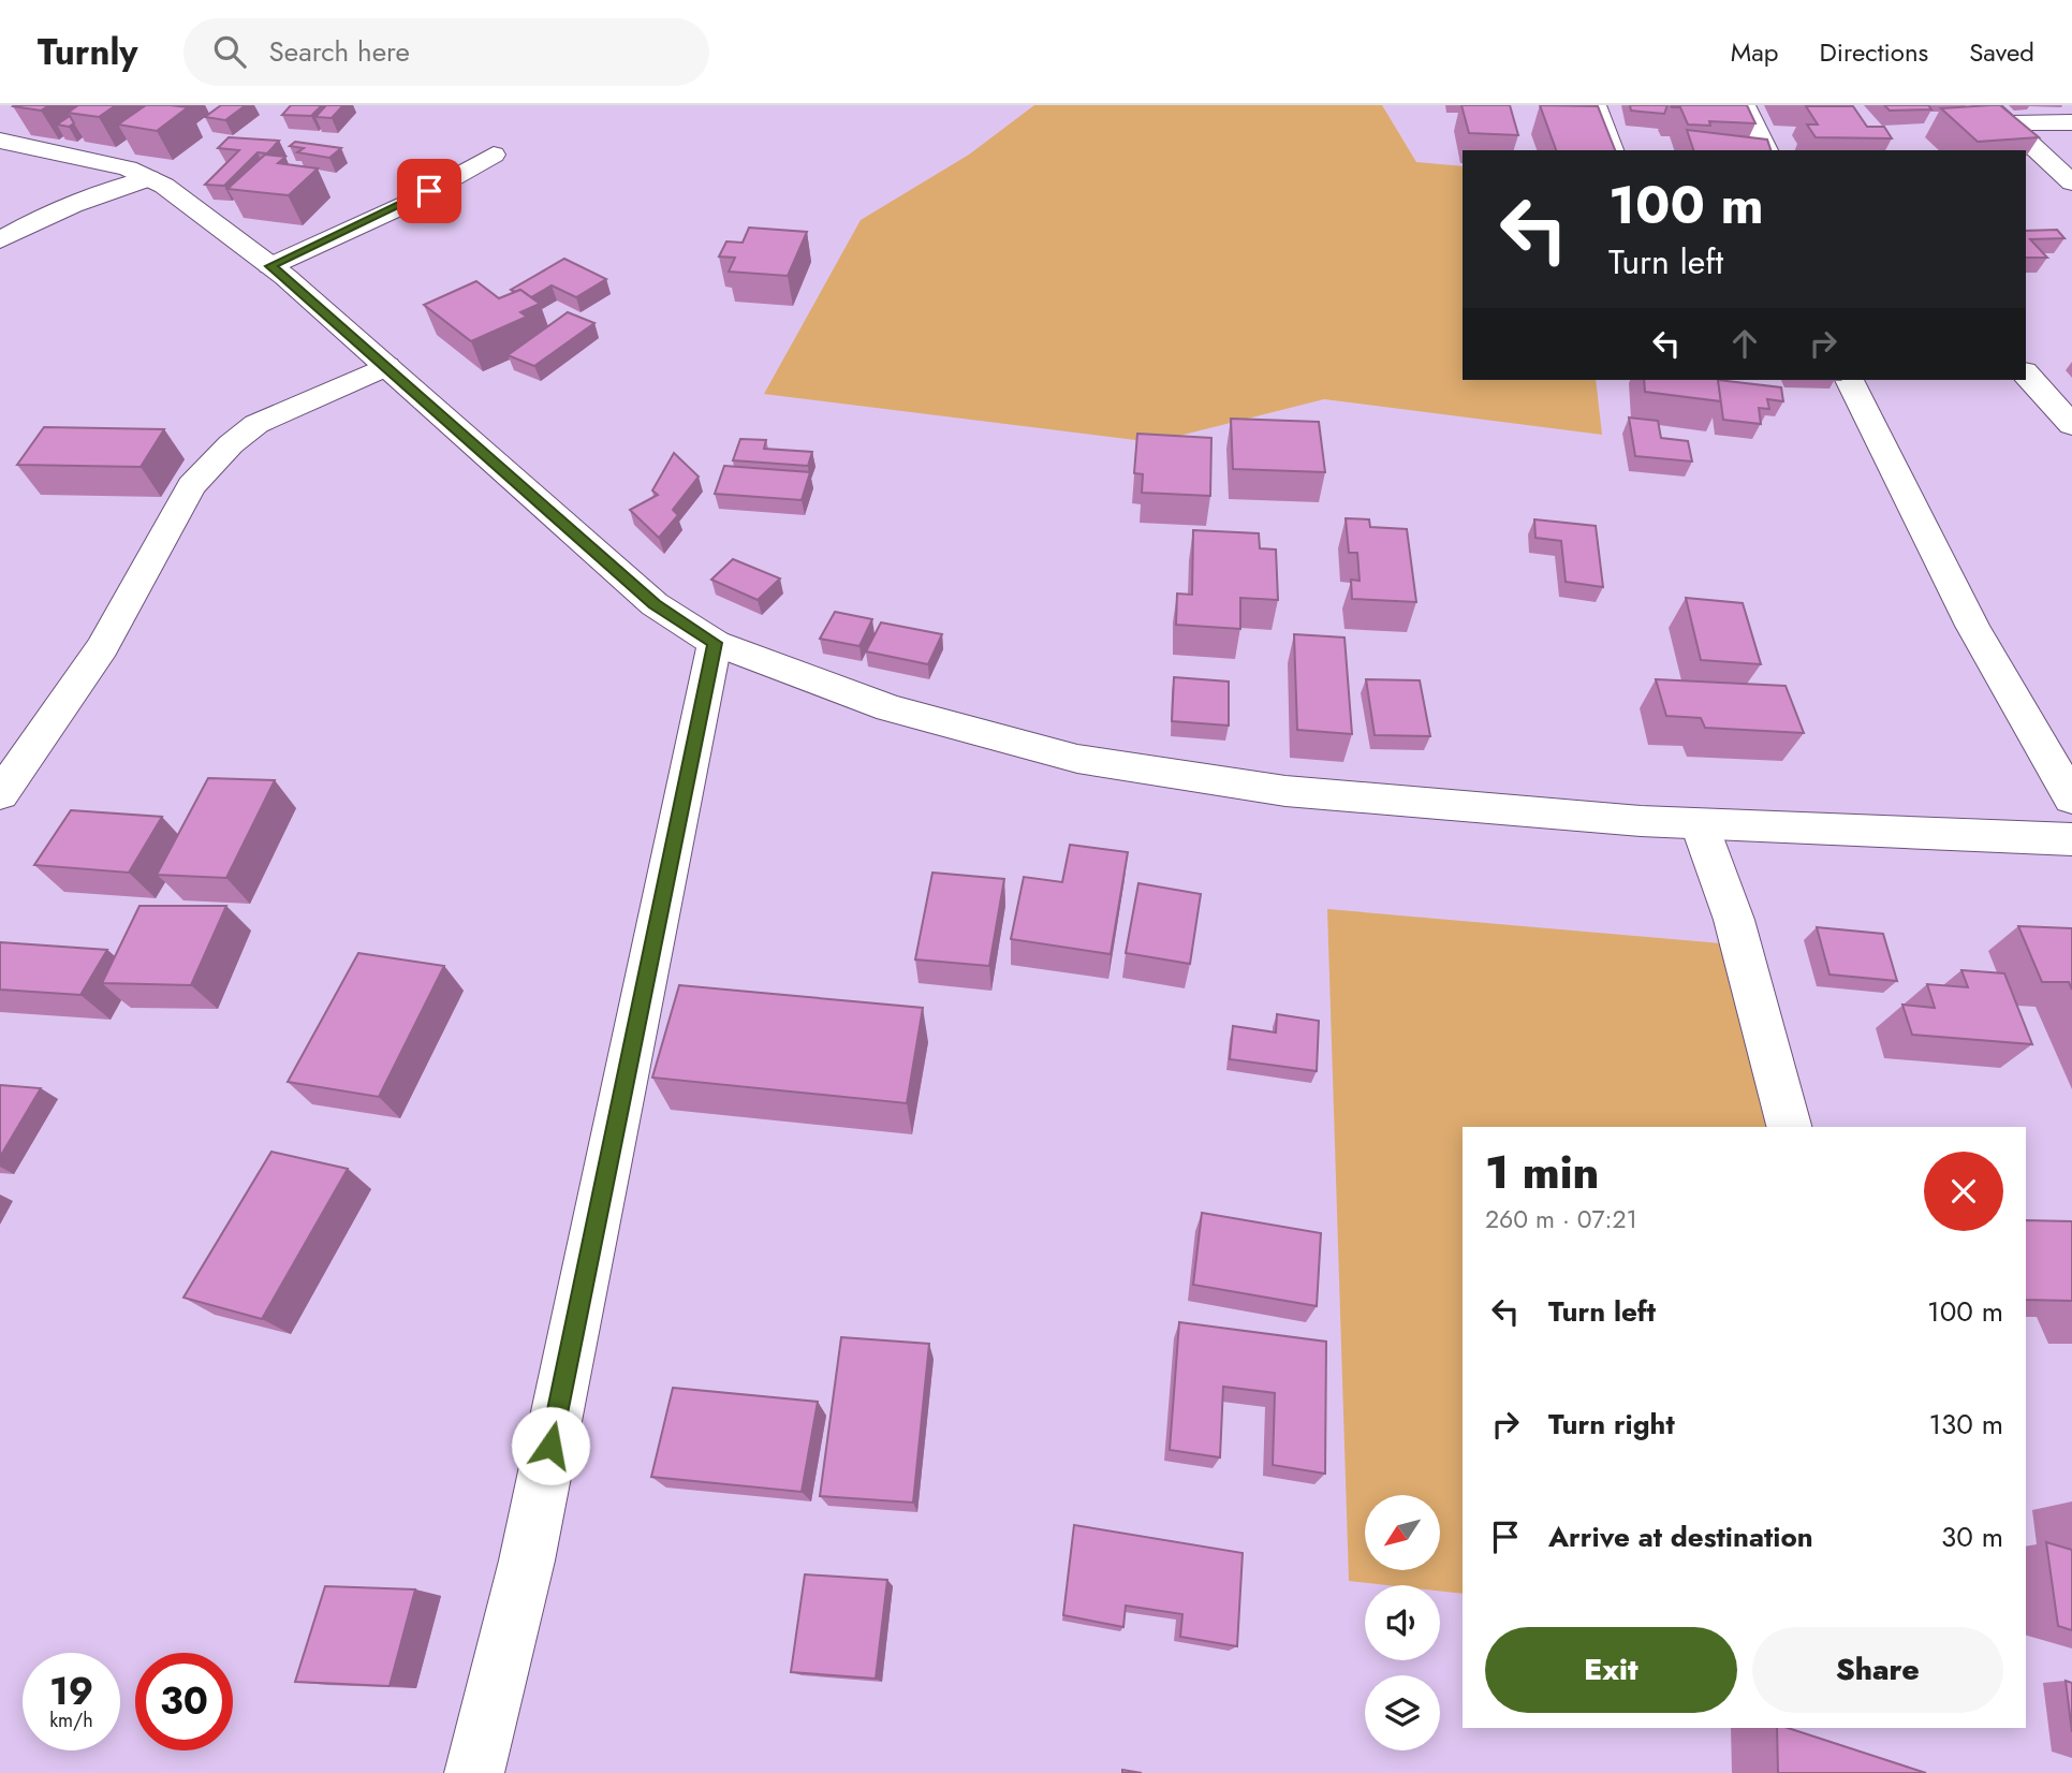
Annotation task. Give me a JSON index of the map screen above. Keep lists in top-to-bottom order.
{
  "north": "bottom left",
  "page": {
    "header": "Turnly",
    "search": "Search here",
    "nav": ["Map", "Directions", "Saved"],
    "turn": ["100 m", "Turn left"],
    "heading": ["1 min", "260 m · 07:21"],
    "list": [
      {
        "name": "Turn left",
        "value": "100 m"
      },
      {
        "name": "Turn right",
        "value": "130 m"
      },
      {
        "name": "Arrive at destination",
        "value": "30 m"
      }
    ],
    "buttons": ["Exit", "Share"],
    "speed": "19 km/h",
    "limit": "30"
  }
}
